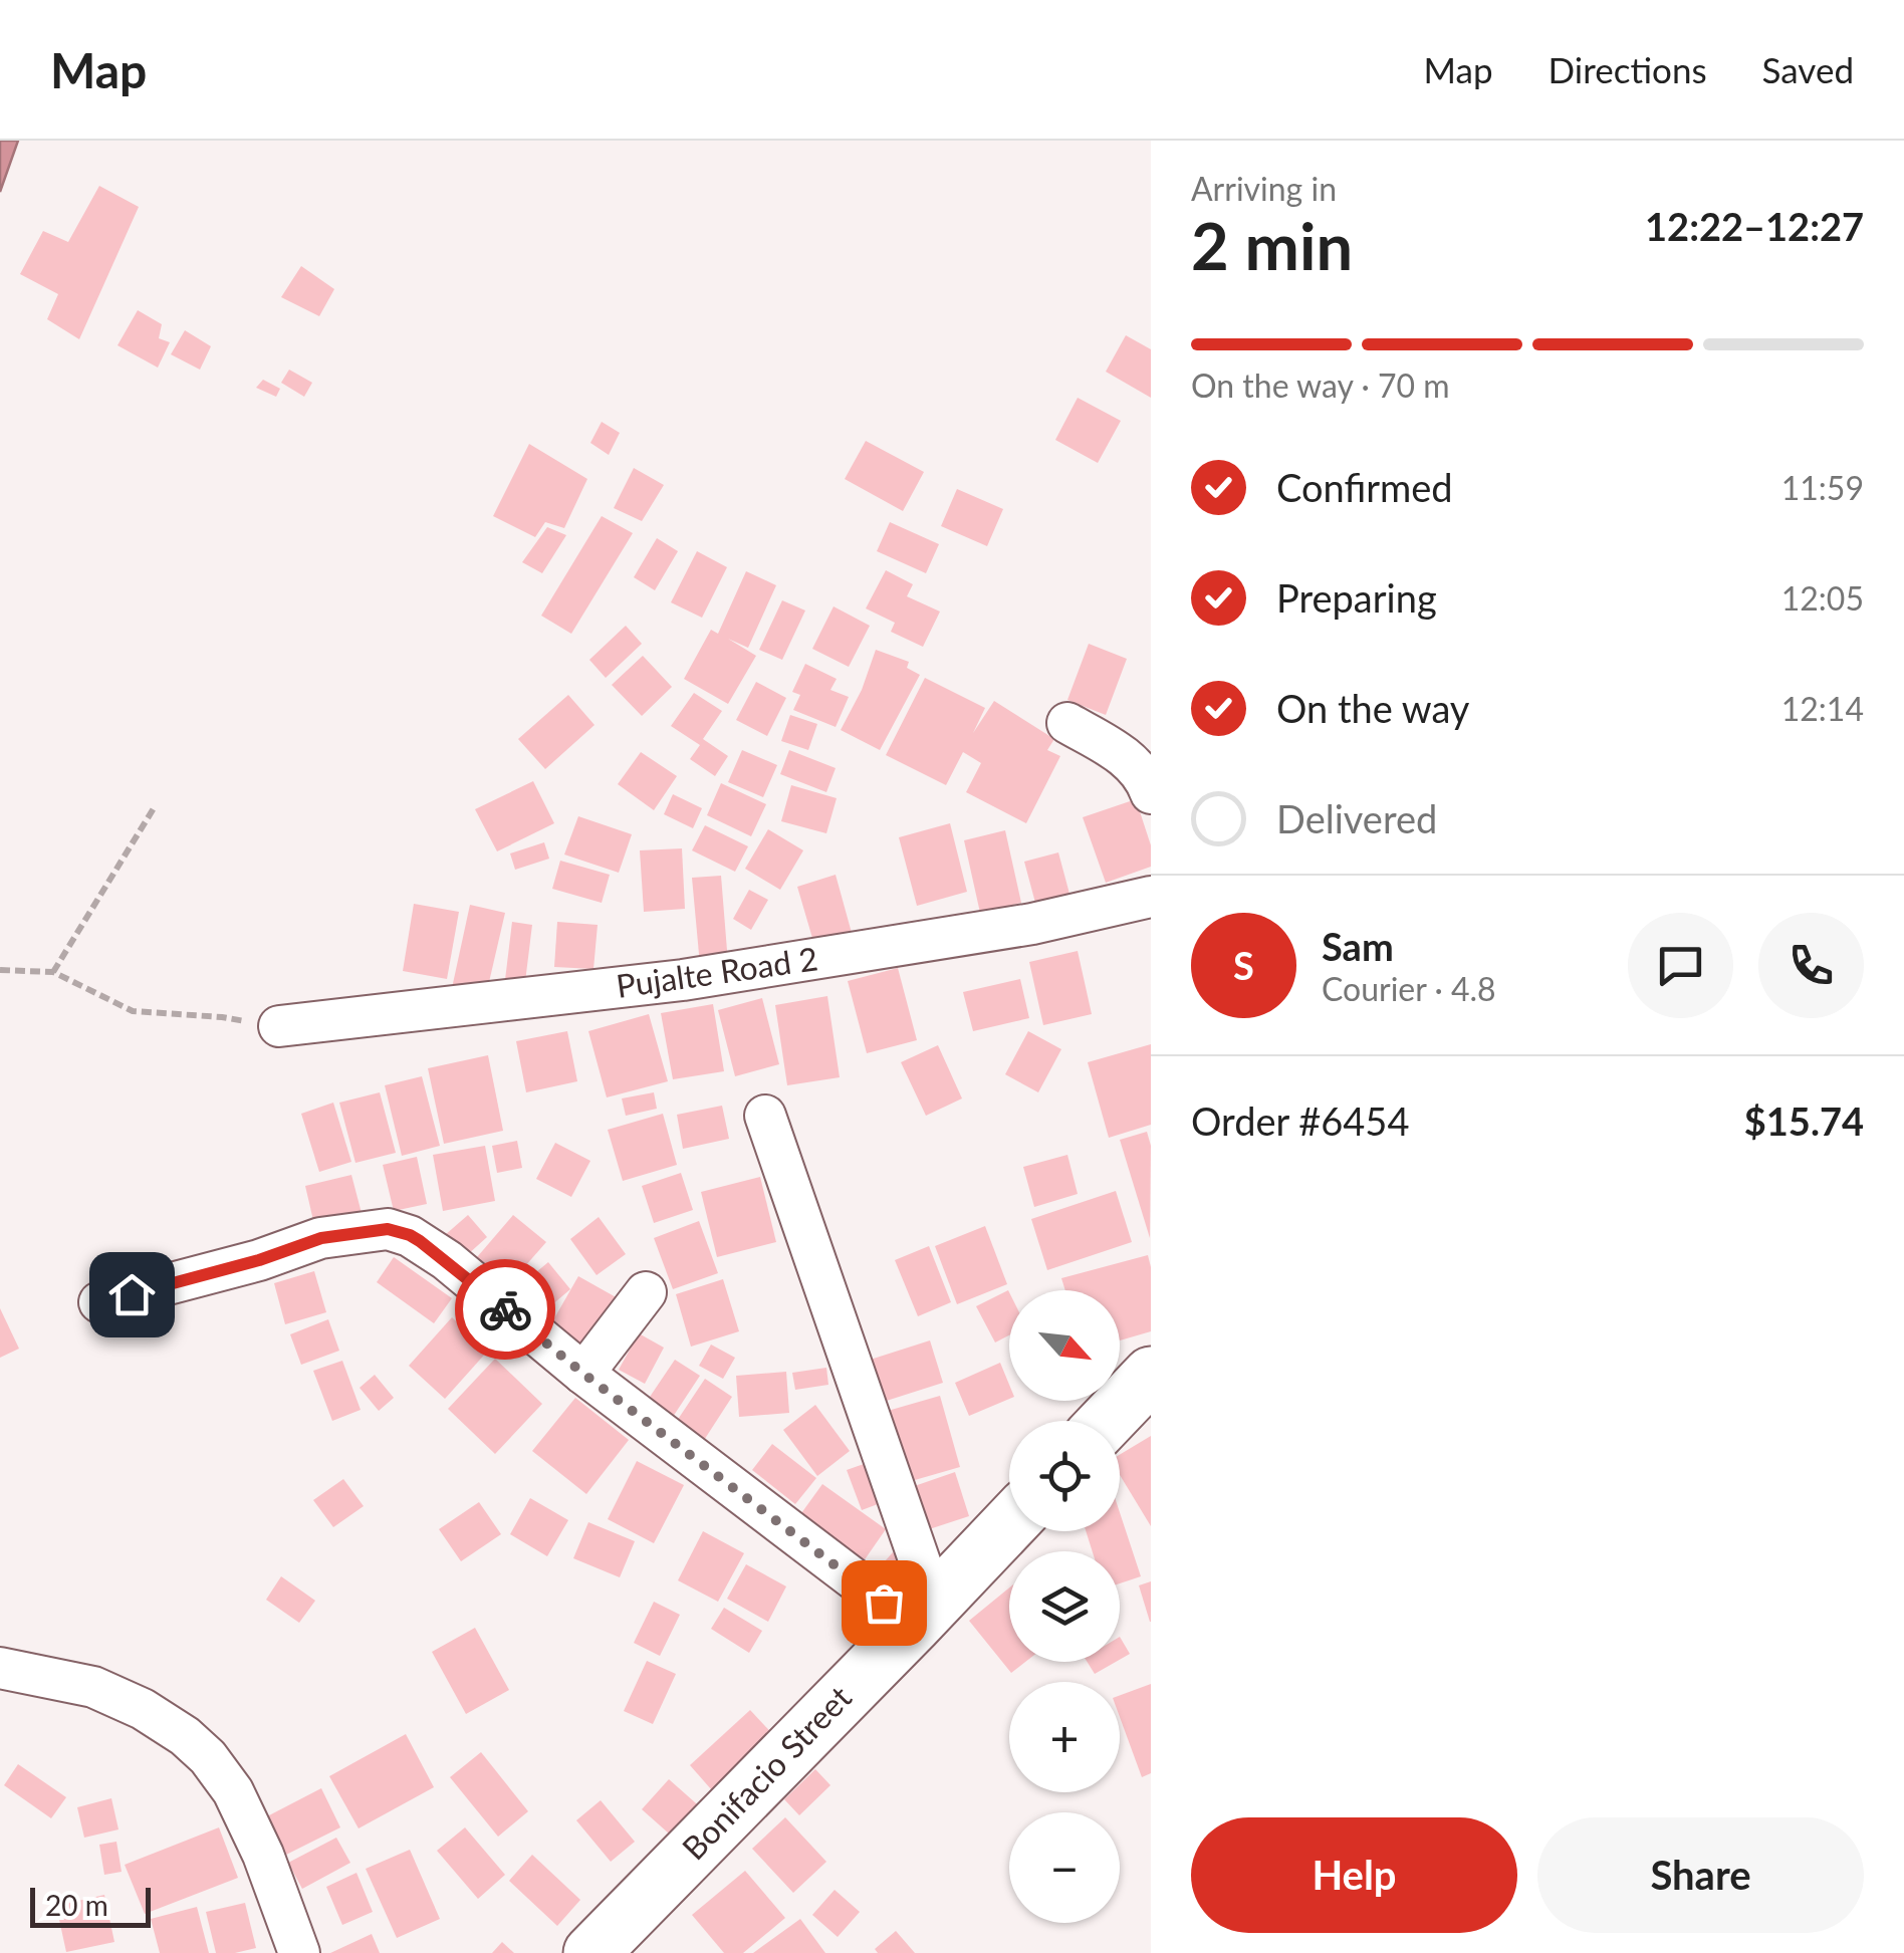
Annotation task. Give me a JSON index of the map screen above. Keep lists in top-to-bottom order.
{
  "streets": {
    "street": ["Pujalte Road 2", "Bonifacio Street"]
  },
  "scale_bar": "20 m",
  "north": "bottom right",
  "page": {
    "header": "Map",
    "nav": ["Map", "Directions", "Saved"],
    "heading": ["2 min", "Arriving in", "12:22–12:27"],
    "panel": [
      "Sam",
      "Courier · 4.8",
      "Order #6454",
      "$15.74"
    ],
    "bar": "On the way · 70 m",
    "list": [
      ["Confirmed", "11:59"],
      ["Preparing", "12:05"],
      ["On the way", "12:14"],
      "Delivered"
    ],
    "round": "S",
    "map_buttons": ["+", "−"],
    "buttons": ["Help", "Share"],
    "scale": "20 m"
  }
}
